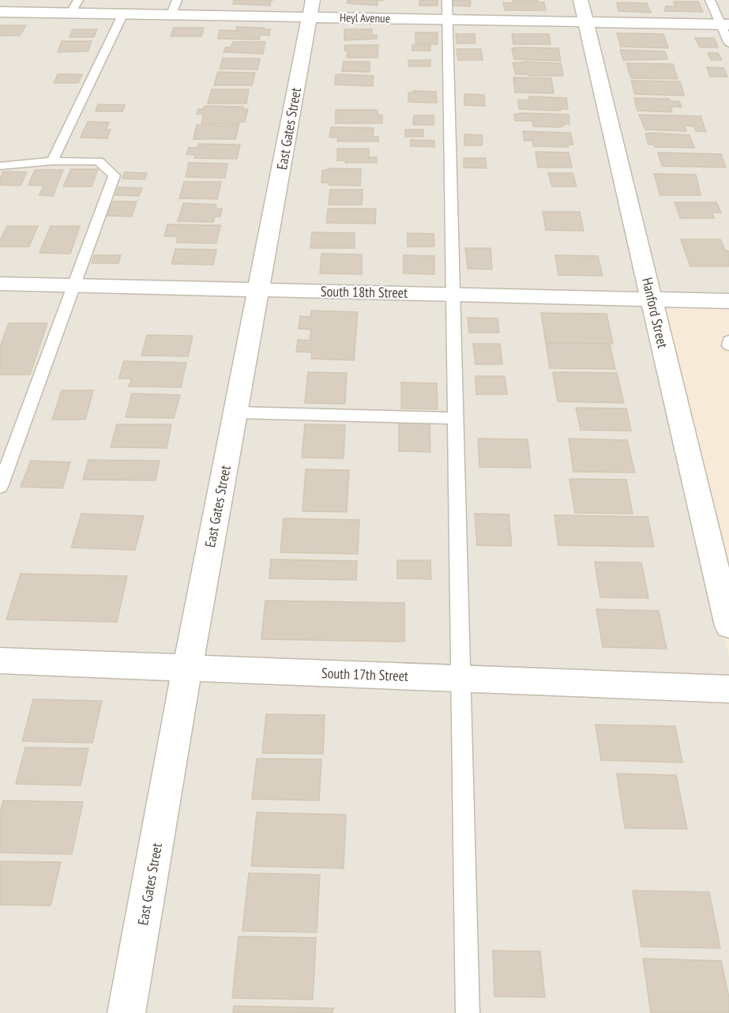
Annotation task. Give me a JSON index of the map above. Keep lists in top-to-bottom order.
{
  "streets": {
    "street": [
      "Heyl Avenue",
      "East Gates Street",
      "South 18th Street",
      "Hanford Street",
      "South 17th Street"
    ]
  },
  "crossings": [
    ["Heyl Avenue", "East Gates Street"],
    ["Heyl Avenue", "Hanford Street"],
    ["East Gates Street", "South 18th Street"],
    ["East Gates Street", "South 17th Street"],
    ["South 18th Street", "Hanford Street"]
  ]
}
